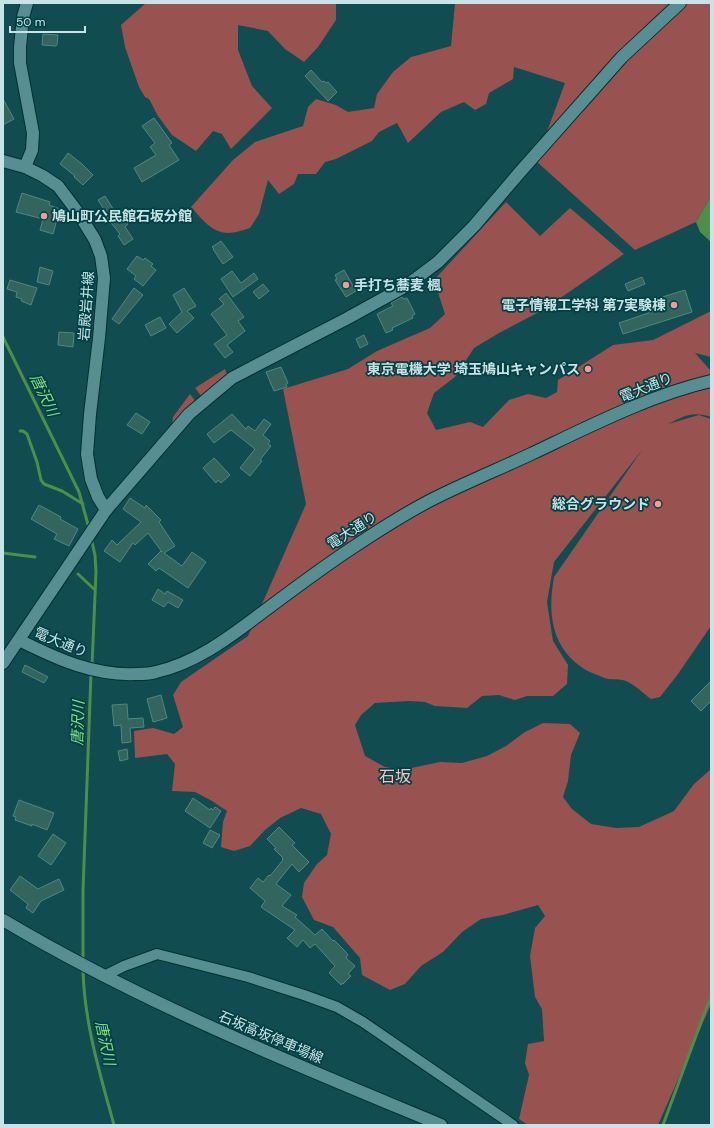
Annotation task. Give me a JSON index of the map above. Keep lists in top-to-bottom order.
{
  "streets": {
    "street": ["岩殿岩井線", "電大通り", "石坂高坂停車場線"]
  },
  "districts": ["石坂"],
  "water": ["唐沢川"],
  "places": [
    "鳩山町公民館石坂分館",
    "手打ち蕎麦 楓",
    "電子情報工学科 第7実験棟",
    "東京電機大学 埼玉鳩山キャンパス",
    "総合グラウンド"
  ],
  "scale_bar": "50 m"
}
